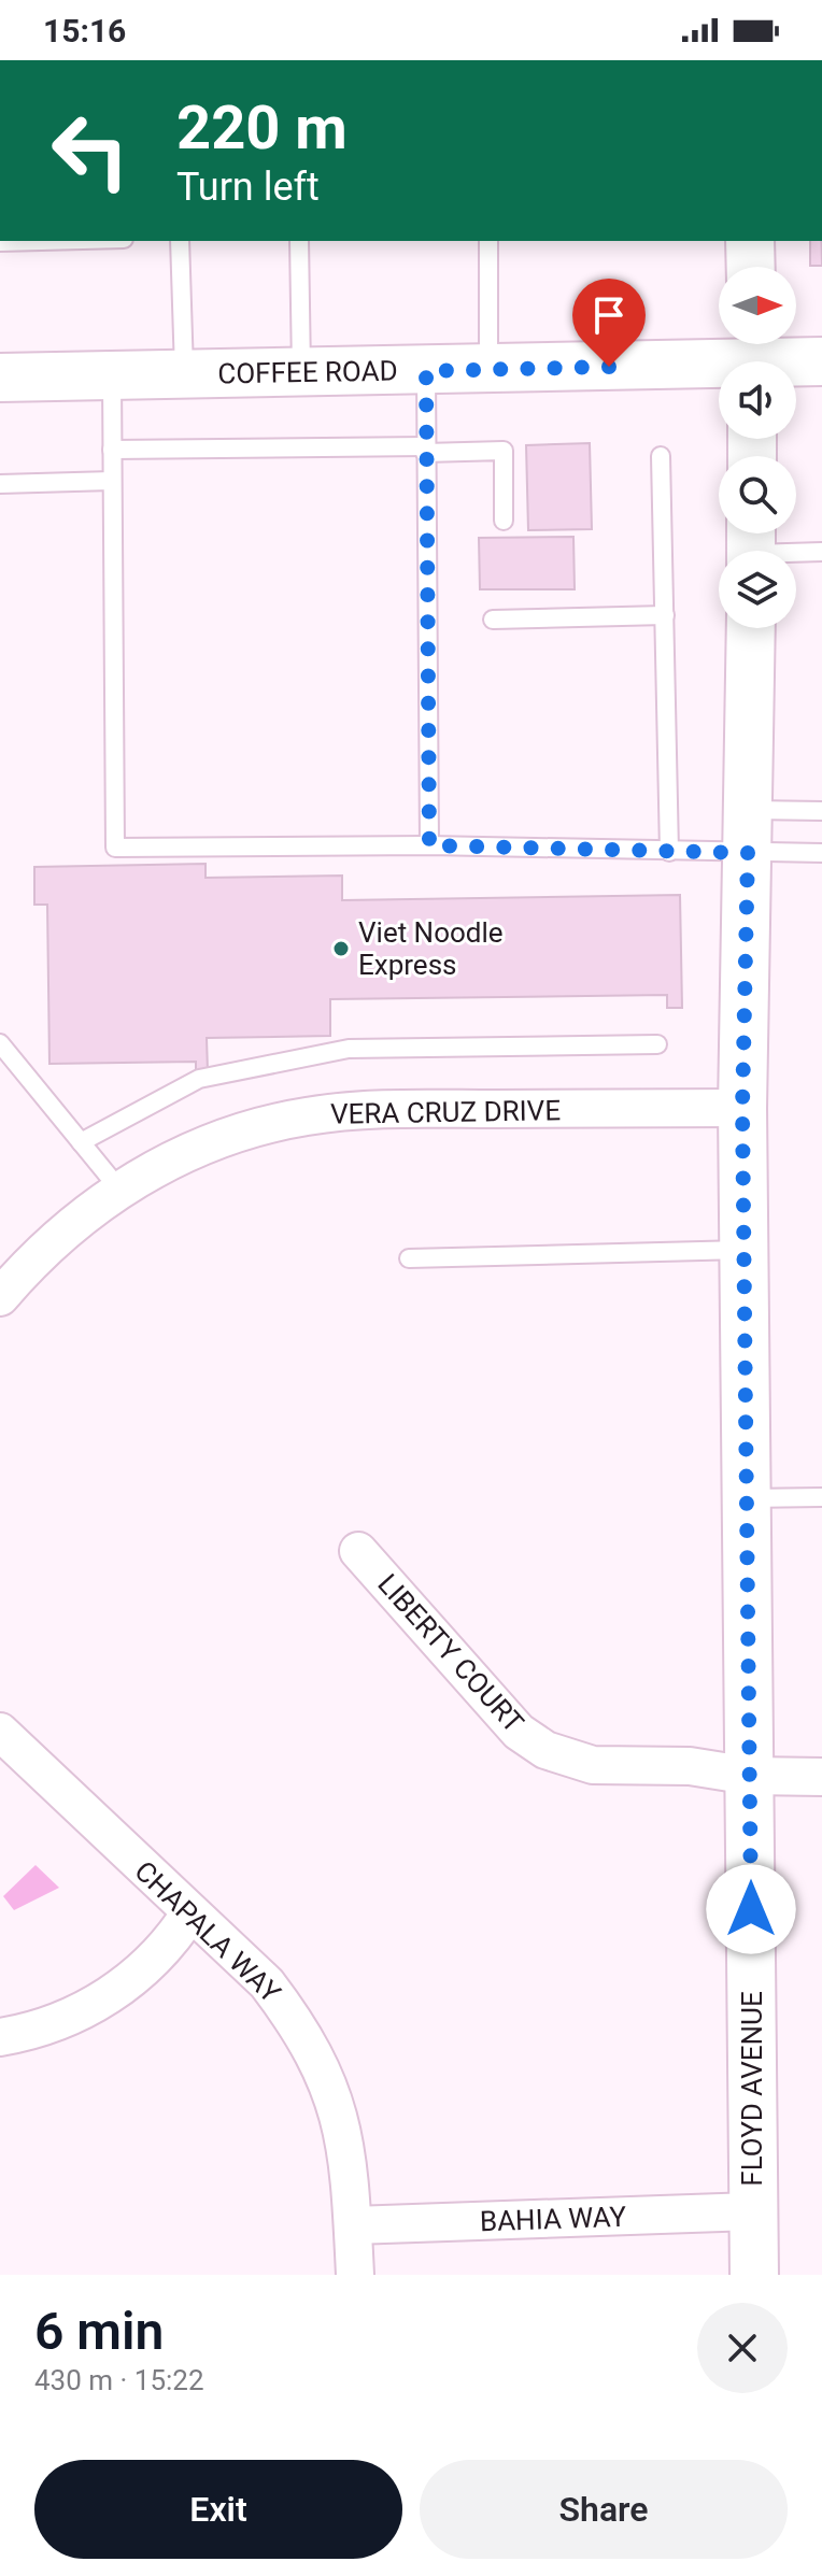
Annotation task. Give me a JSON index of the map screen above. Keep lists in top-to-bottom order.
{
  "streets": {
    "street": [
      "COFFEE ROAD",
      "VERA CRUZ DRIVE",
      "LIBERTY COURT",
      "CHAPALA WAY",
      "FLOYD AVENUE",
      "BAHIA WAY"
    ]
  },
  "crossings": [
    ["VERA CRUZ DRIVE", "FLOYD AVENUE"],
    ["LIBERTY COURT", "FLOYD AVENUE"],
    ["CHAPALA WAY", "BAHIA WAY"],
    ["FLOYD AVENUE", "BAHIA WAY"]
  ],
  "places": ["Viet Noodle Express"],
  "north": "right",
  "page": {
    "status": "15:16",
    "turn": ["220 m", "Turn left"],
    "heading": ["6 min", "430 m · 15:22"],
    "buttons": ["Exit", "Share"]
  }
}
